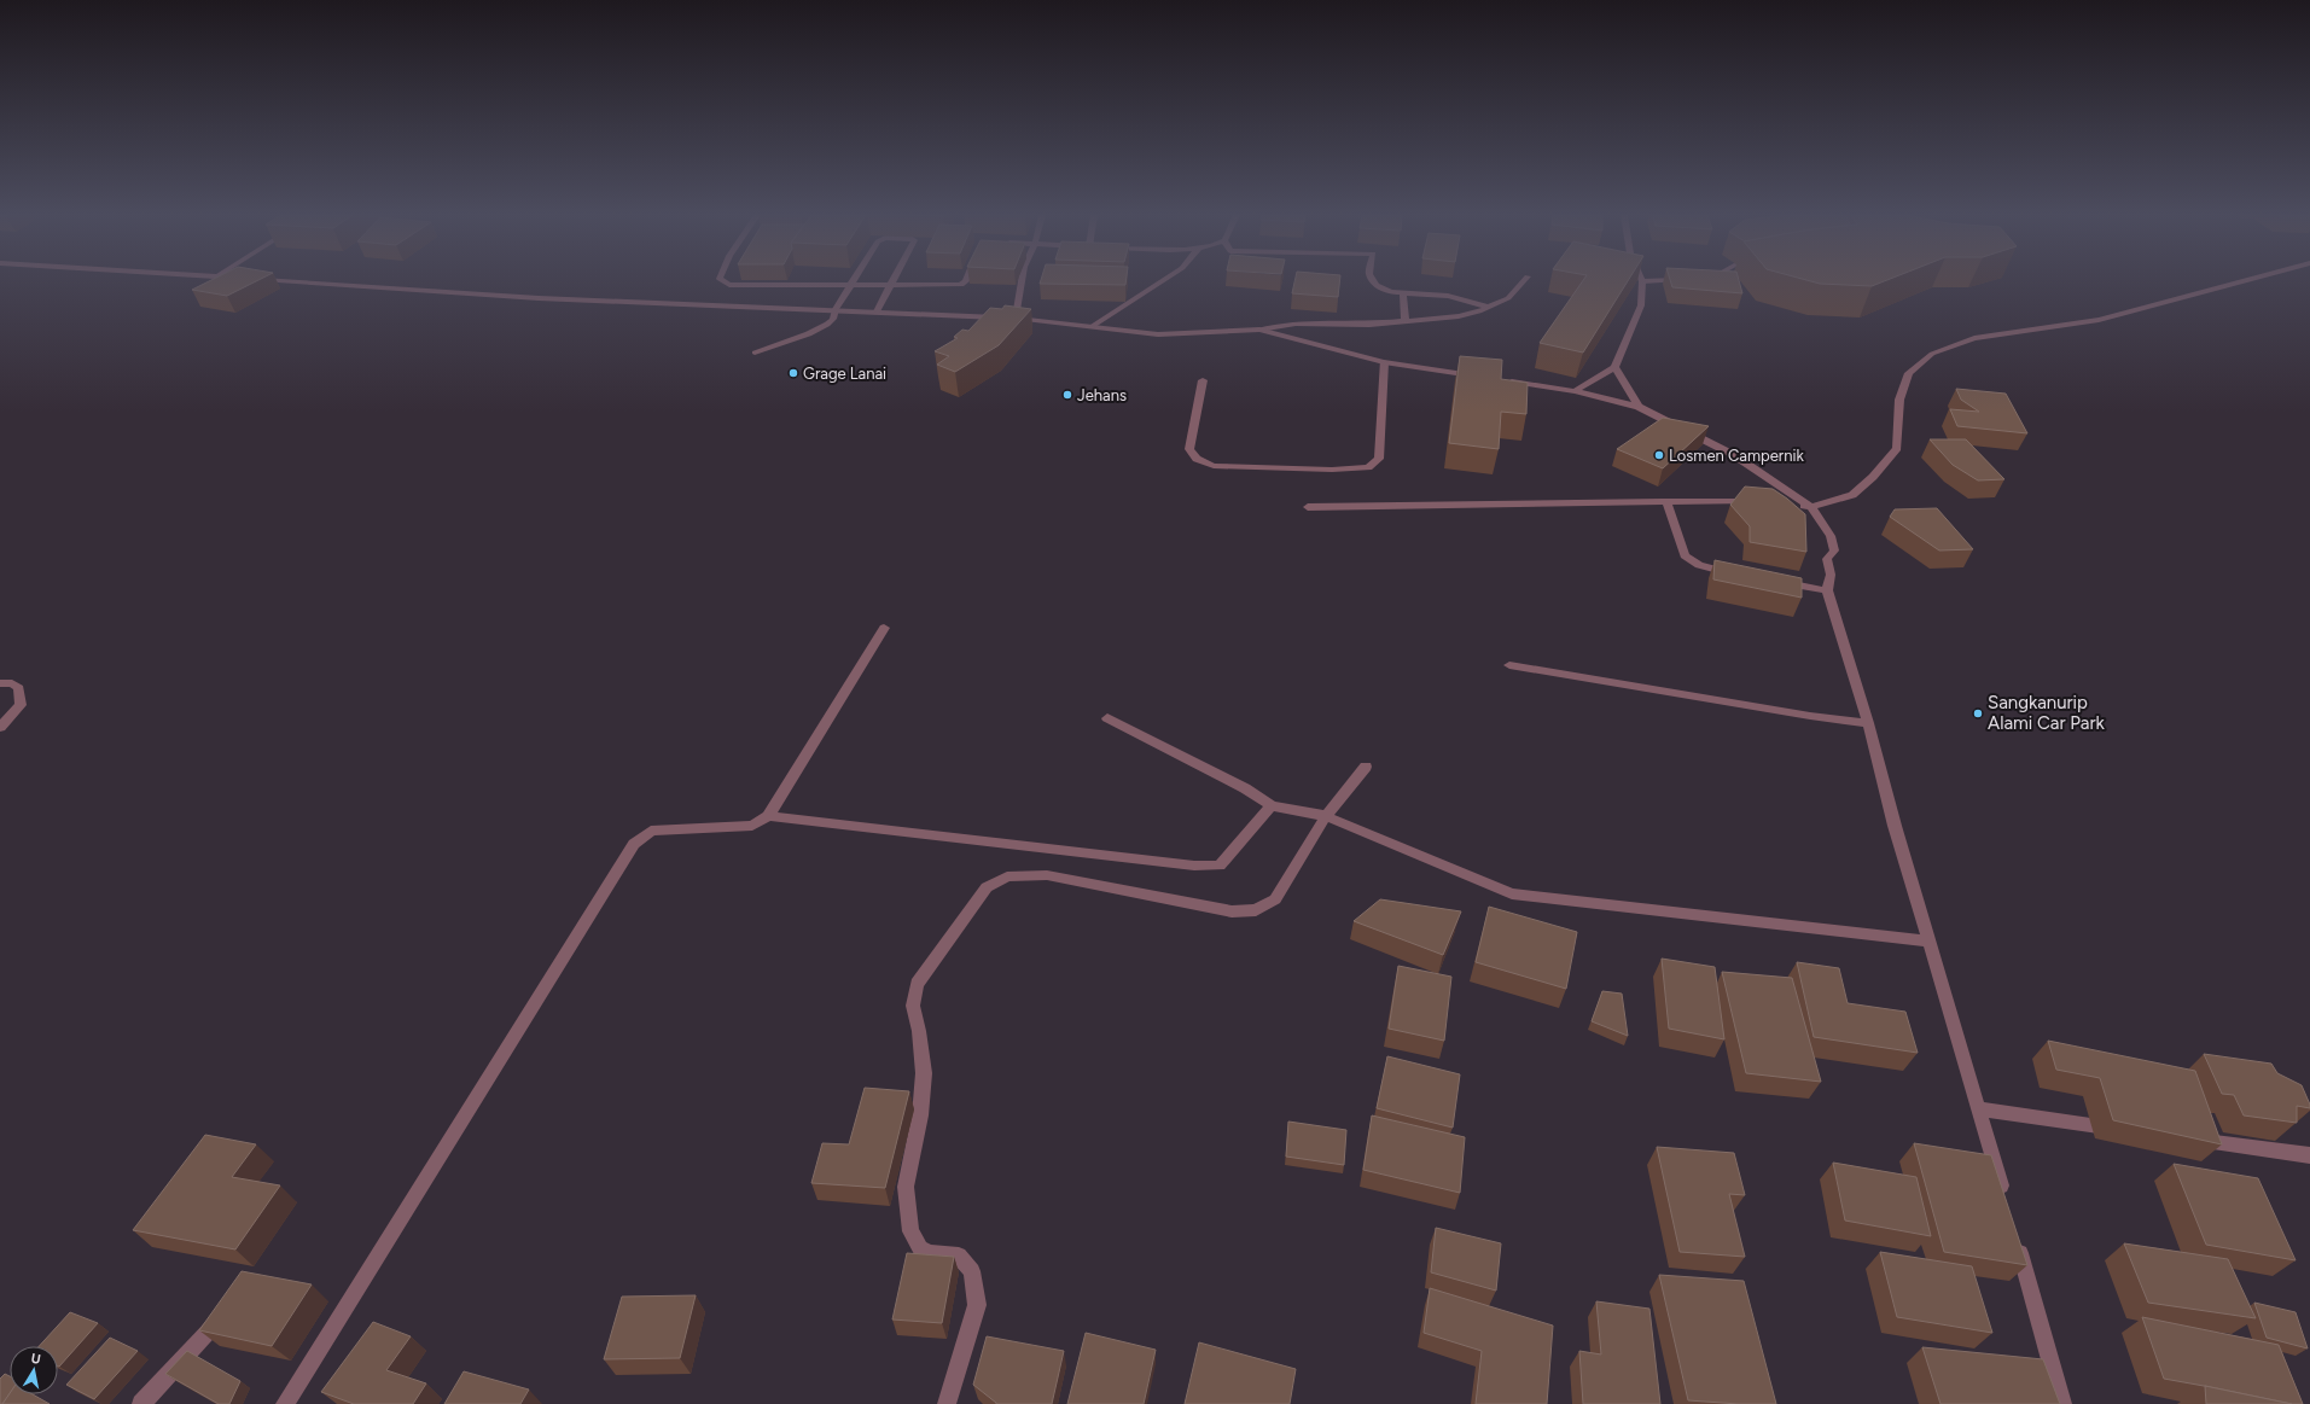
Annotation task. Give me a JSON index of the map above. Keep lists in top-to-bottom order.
{
  "places": [
    "Grage Lanai",
    "Jehans",
    "Losmen Campernik",
    "Sangkanurip Alami Car Park"
  ],
  "north": "top"
}
